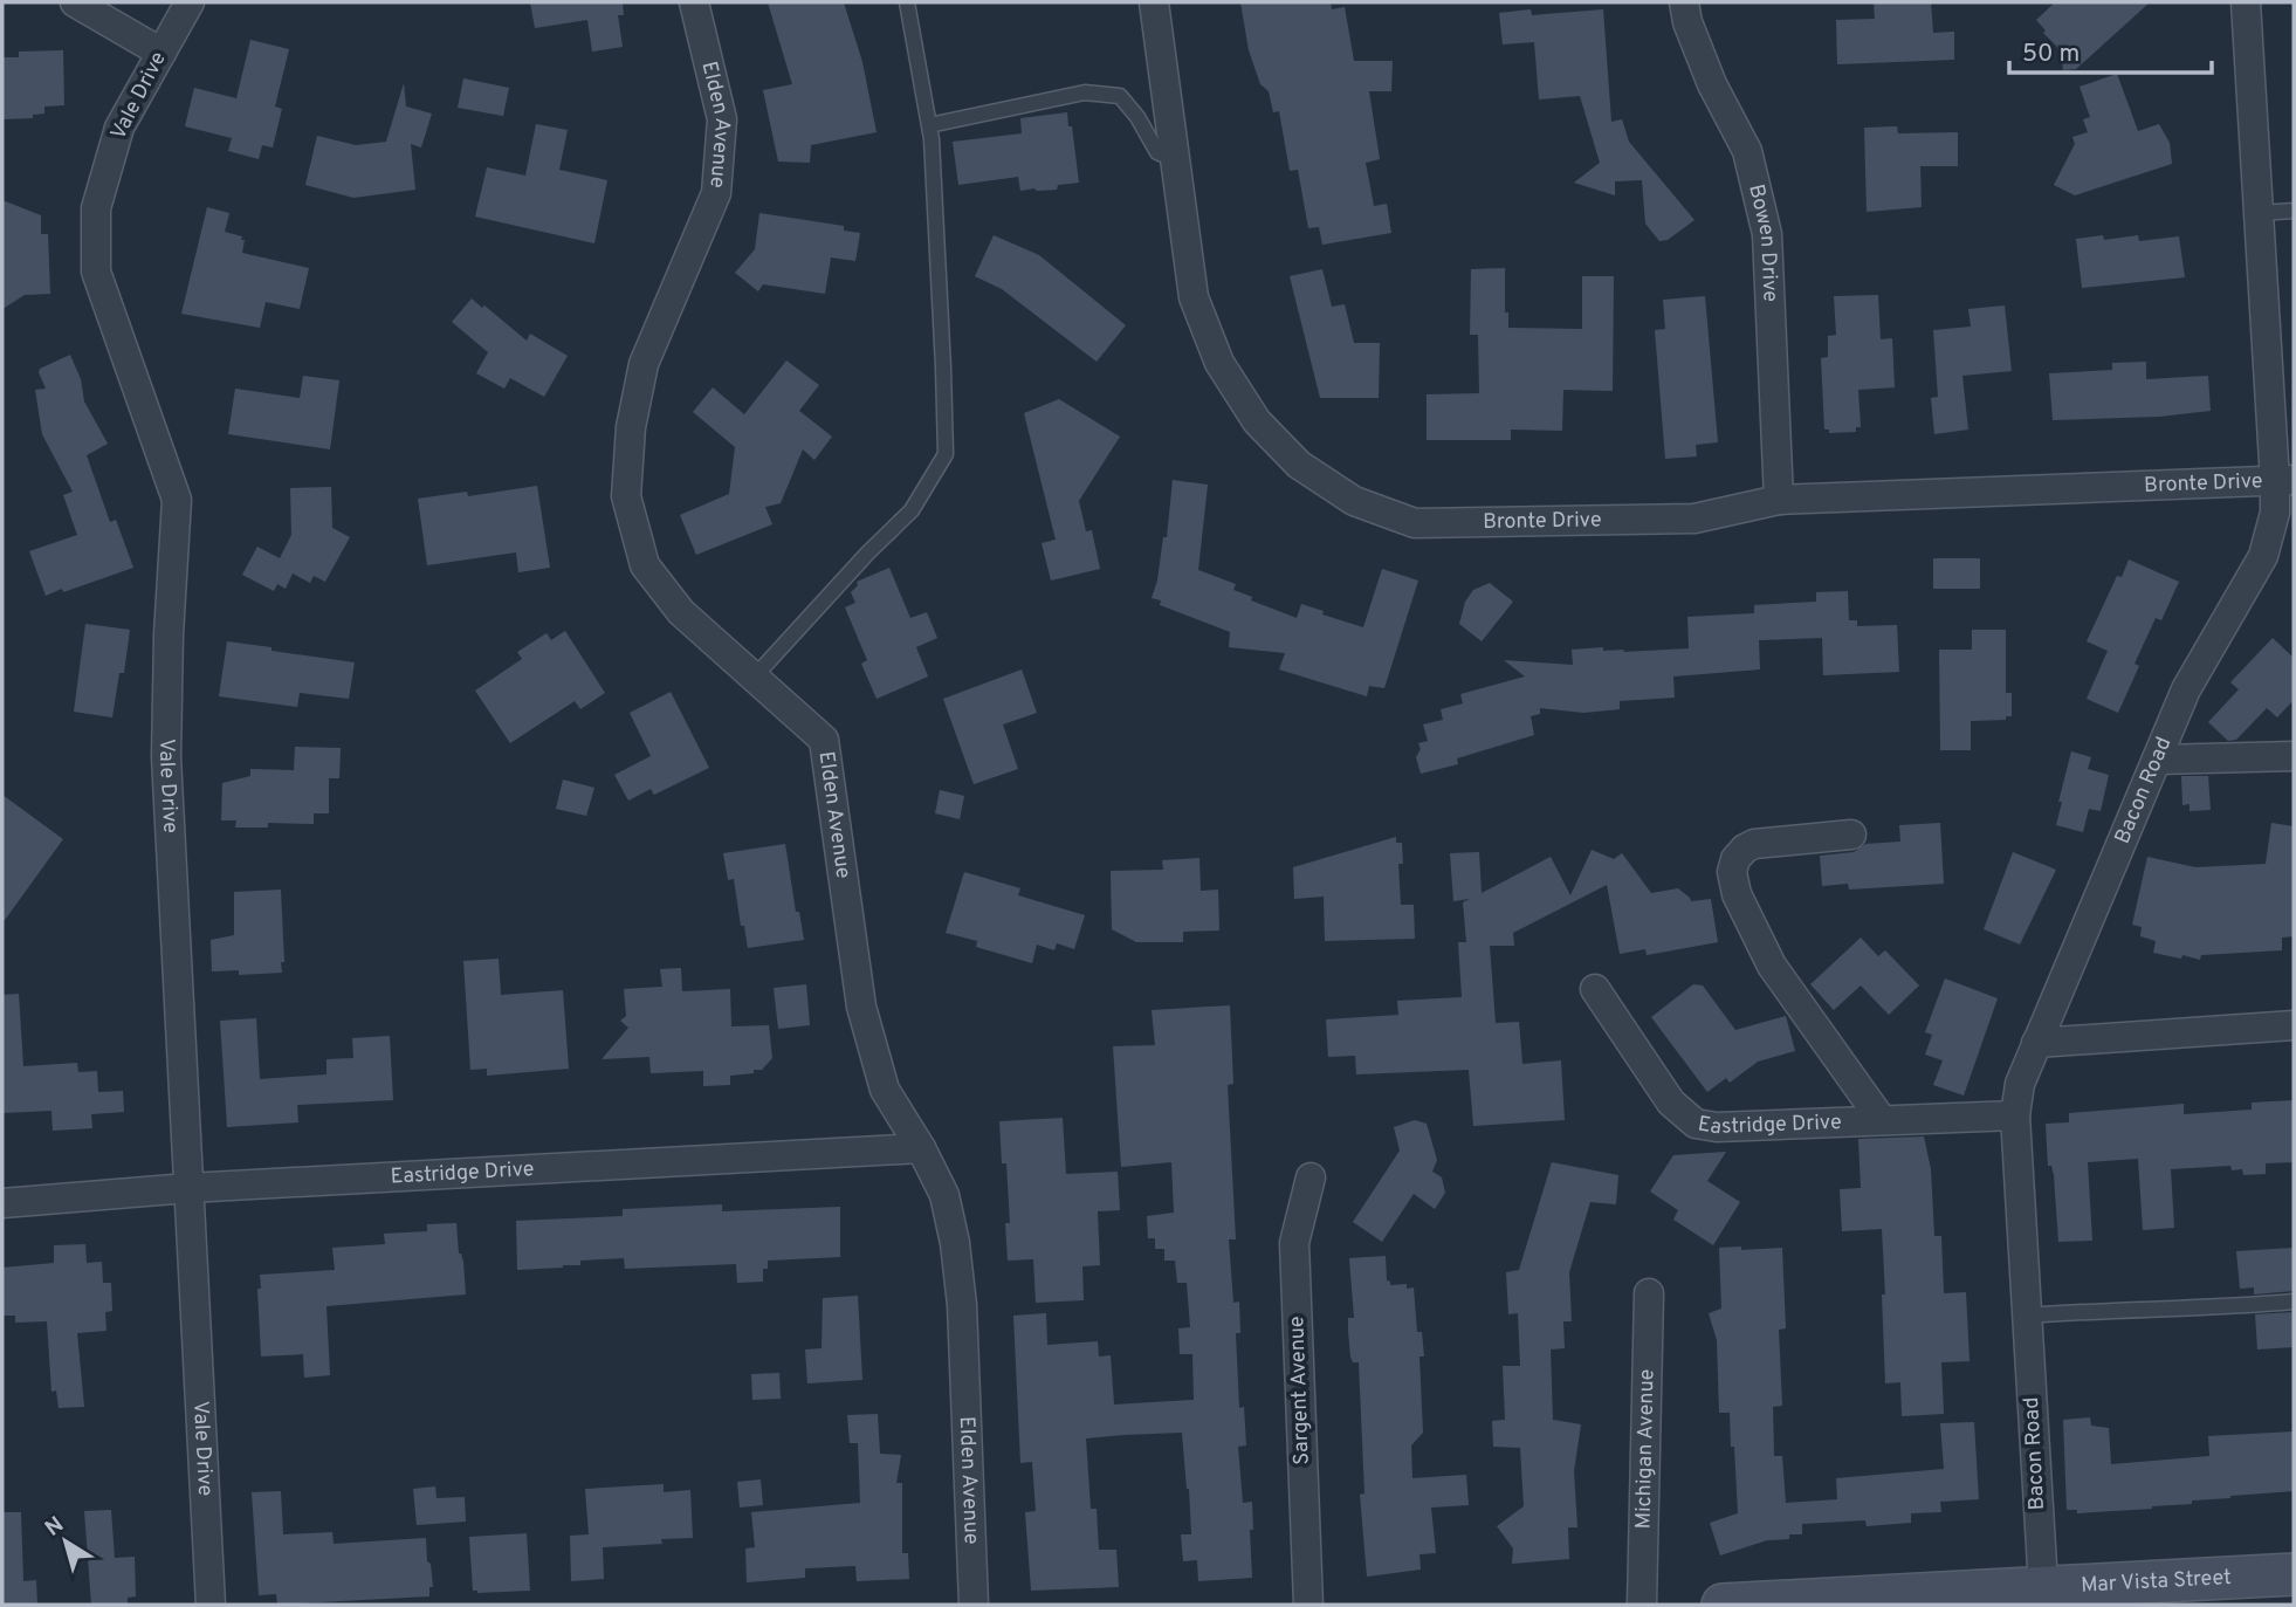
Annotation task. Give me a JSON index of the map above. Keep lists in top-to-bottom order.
{
  "streets": {
    "street": [
      "Vale Drive",
      "Elden Avenue",
      "Bowen Drive",
      "Bronte Drive",
      "Bacon Road",
      "Eastridge Drive",
      "Sargent Avenue",
      "Michigan Avenue",
      "Mar Vista Street"
    ]
  },
  "crossings": [
    ["Vale Drive", "Eastridge Drive"],
    ["Elden Avenue", "Eastridge Drive"],
    ["Bowen Drive", "Bronte Drive"],
    ["Bronte Drive", "Bacon Road"],
    ["Bacon Road", "Eastridge Drive"],
    ["Bacon Road", "Mar Vista Street"]
  ],
  "scale_bar": "50 m",
  "north": "top left"
}
